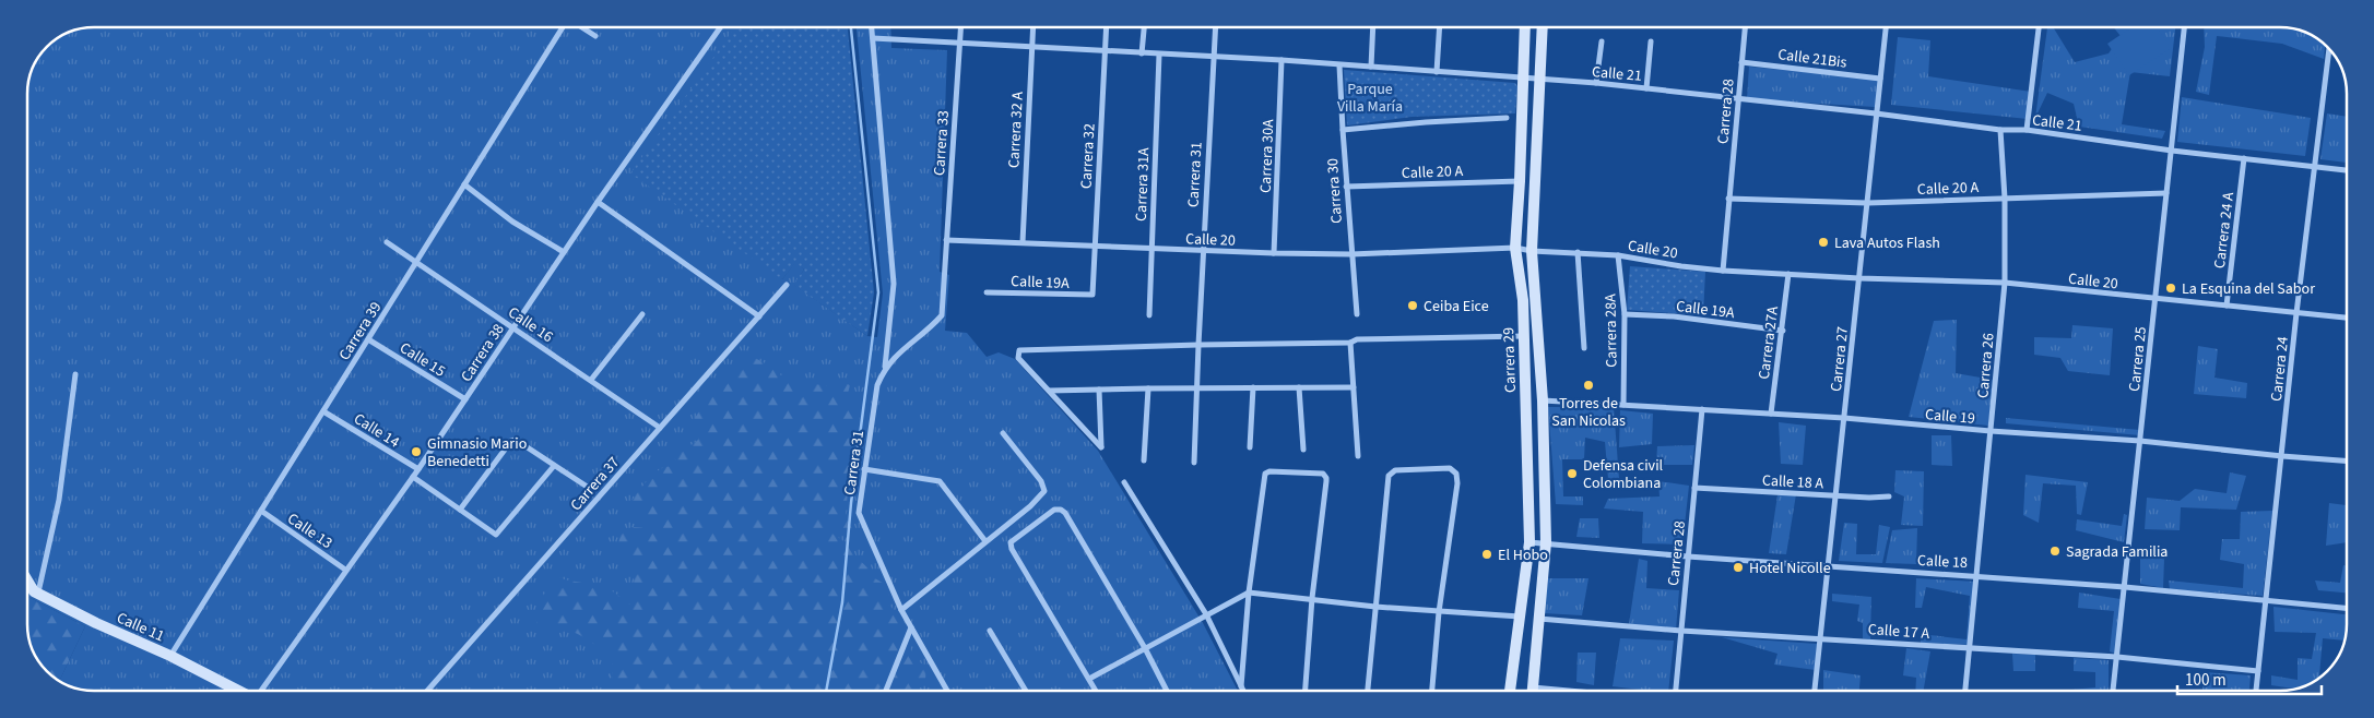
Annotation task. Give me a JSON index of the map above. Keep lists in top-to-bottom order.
{
  "streets": {
    "main road": ["Carrera 29", "Calle 11"],
    "street": [
      "Calle 21Bis",
      "Calle 21",
      "Carrera 28",
      "Carrera 32 A",
      "Carrera 33",
      "Carrera 32",
      "Carrera 30A",
      "Calle 20 A",
      "Carrera 31",
      "Carrera 31A",
      "Carrera 30",
      "Carrera 24 A",
      "Calle 20",
      "Calle 19A",
      "Calle 16",
      "Carrera 39",
      "Carrera 28A",
      "Carrera 27A",
      "Carrera 38",
      "Calle 15",
      "Carrera 27",
      "Carrera 25",
      "Carrera 26",
      "Carrera 24",
      "Calle 19",
      "Calle 14",
      "Calle 18 A",
      "Carrera 37",
      "Calle 13",
      "Calle 18",
      "Calle 17 A"
    ]
  },
  "crossings": [
    ["Calle 21Bis", "Carrera 28"],
    ["Calle 21Bis", "Carrera 27"],
    ["Calle 21", "Carrera 28"],
    ["Calle 21", "Carrera 32 A"],
    ["Calle 21", "Carrera 33"],
    ["Calle 21", "Carrera 32"],
    ["Calle 21", "Carrera 30A"],
    ["Calle 21", "Carrera 31"],
    ["Calle 21", "Carrera 31A"],
    ["Calle 21", "Carrera 30"],
    ["Calle 21", "Carrera 24 A"],
    ["Calle 21", "Carrera 27"],
    ["Calle 21", "Carrera 25"],
    ["Calle 21", "Carrera 29"],
    ["Calle 21", "Carrera 26"],
    ["Calle 21", "Carrera 24"],
    ["Carrera 28", "Calle 20 A"],
    ["Carrera 28", "Calle 20"],
    ["Carrera 28", "Calle 19"],
    ["Carrera 28", "Calle 18 A"],
    ["Carrera 28", "Calle 18"],
    ["Carrera 28", "Calle 17 A"],
    ["Carrera 32 A", "Calle 20"],
    ["Carrera 33", "Carrera 31"],
    ["Carrera 33", "Calle 20"],
    ["Carrera 32", "Calle 20"],
    ["Carrera 32", "Calle 19A"],
    ["Carrera 30A", "Calle 20"],
    ["Calle 20 A", "Carrera 30"],
    ["Calle 20 A", "Carrera 27"],
    ["Calle 20 A", "Carrera 25"],
    ["Calle 20 A", "Carrera 29"],
    ["Calle 20 A", "Carrera 26"],
    ["Carrera 31", "Calle 20"],
    ["Carrera 31A", "Calle 20"],
    ["Carrera 30", "Calle 20"],
    ["Carrera 24 A", "Calle 20"],
    ["Calle 20", "Carrera 28A"],
    ["Calle 20", "Carrera 27A"],
    ["Calle 20", "Carrera 27"],
    ["Calle 20", "Carrera 25"],
    ["Calle 20", "Carrera 29"],
    ["Calle 20", "Carrera 26"],
    ["Calle 20", "Carrera 24"],
    ["Calle 19A", "Carrera 28A"],
    ["Calle 19A", "Carrera 27A"],
    ["Calle 16", "Carrera 39"],
    ["Calle 16", "Carrera 38"],
    ["Calle 16", "Carrera 37"],
    ["Carrera 39", "Calle 15"],
    ["Carrera 39", "Calle 14"],
    ["Carrera 39", "Calle 13"],
    ["Carrera 39", "Calle 11"],
    ["Carrera 28A", "Calle 19"],
    ["Carrera 27A", "Calle 19"],
    ["Carrera 38", "Calle 15"],
    ["Carrera 38", "Calle 14"],
    ["Carrera 38", "Calle 13"],
    ["Carrera 27", "Calle 19"],
    ["Carrera 27", "Calle 18 A"],
    ["Carrera 27", "Calle 18"],
    ["Carrera 27", "Calle 17 A"],
    ["Carrera 25", "Calle 19"],
    ["Carrera 25", "Calle 18"],
    ["Carrera 25", "Calle 17 A"],
    ["Carrera 29", "Calle 19"],
    ["Carrera 29", "Calle 18"],
    ["Carrera 29", "Calle 17 A"],
    ["Carrera 26", "Calle 19"],
    ["Carrera 26", "Calle 18"],
    ["Carrera 26", "Calle 17 A"],
    ["Carrera 24", "Calle 19"],
    ["Carrera 24", "Calle 18"],
    ["Carrera 24", "Calle 17 A"]
  ],
  "parks": ["Parque Villa María"],
  "places": [
    "Lava Autos Flash",
    "La Esquina del Sabor",
    "Ceiba Eice",
    "Torres de San Nicolas",
    "Gimnasio Mario Benedetti",
    "Defensa civil Colombiana",
    "Sagrada Familia",
    "El Hobo",
    "Hotel Nicolle"
  ],
  "scale_bar": "100 m"
}
